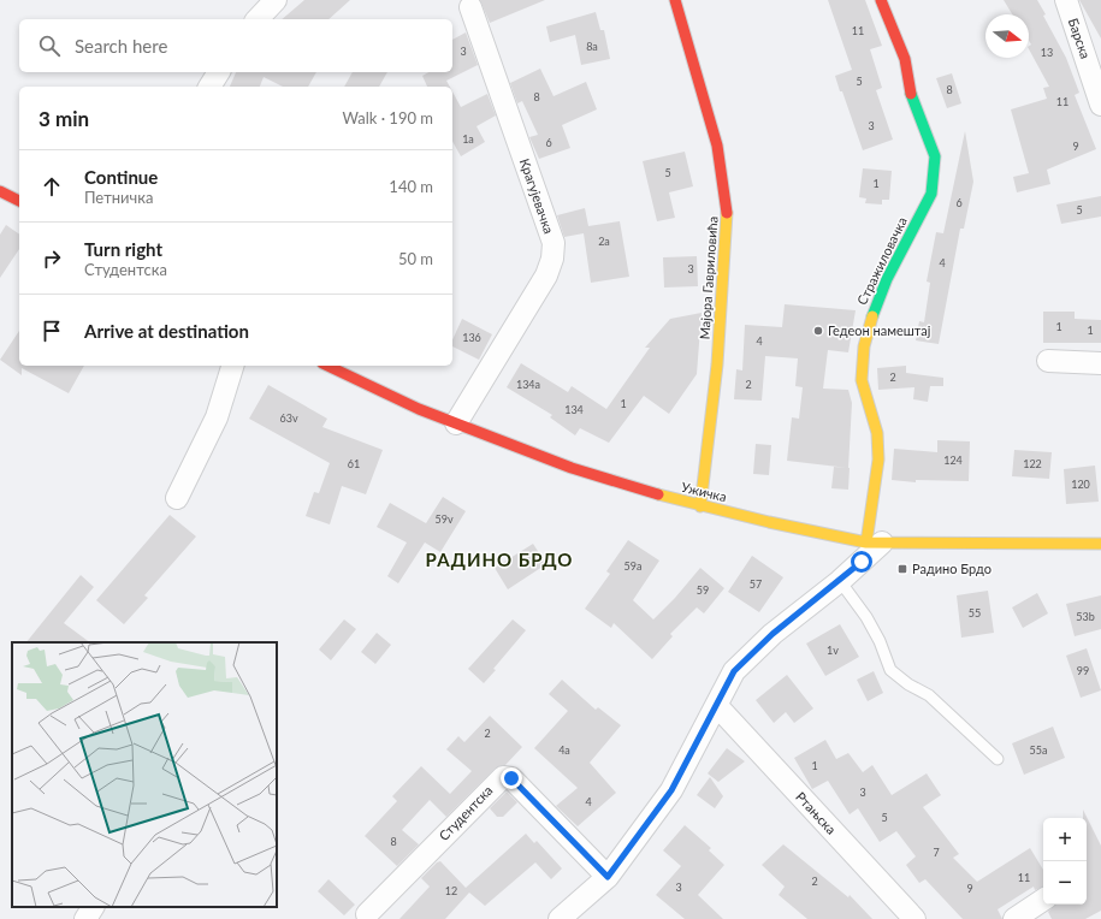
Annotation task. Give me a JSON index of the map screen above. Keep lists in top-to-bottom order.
{
  "streets": {
    "street": [
      "Барска",
      "Крагујевачка",
      "Стражиловачка",
      "Мајора Гавриловића",
      "Ужичка",
      "Студентска",
      "Ртањска"
    ]
  },
  "crossings": [
    ["Крагујевачка", "Ужичка"],
    ["Стражиловачка", "Ужичка"],
    ["Мајора Гавриловића", "Ужичка"]
  ],
  "districts": ["РАДИНО БРДО"],
  "places": {
    "other": ["Гедеон намештај"],
    "transit": ["Радино Брдо"]
  },
  "house_numbers": [
    "11",
    "8a",
    "3",
    "13",
    "5",
    "8",
    "8",
    "11",
    "3",
    "1a",
    "6",
    "9",
    "5",
    "1",
    "6",
    "5",
    "2a",
    "4",
    "3",
    "1",
    "1",
    "136",
    "4",
    "2",
    "134a",
    "2",
    "1",
    "134",
    "63v",
    "124",
    "61",
    "122",
    "120",
    "59v",
    "59a",
    "57",
    "59",
    "55",
    "53b",
    "1v",
    "99",
    "2",
    "4a",
    "55a",
    "1",
    "3",
    "4",
    "5",
    "8",
    "7",
    "11",
    "2",
    "3",
    "9",
    "12"
  ],
  "north": "right",
  "page": {
    "search": "Search here",
    "heading": ["3 min", "Walk · 190 m"],
    "list": [
      ["Continue", "Петничка", "140 m"],
      ["Turn right", "Студентска", "50 m"],
      "Arrive at destination"
    ],
    "map_buttons": ["+", "−"]
  }
}
